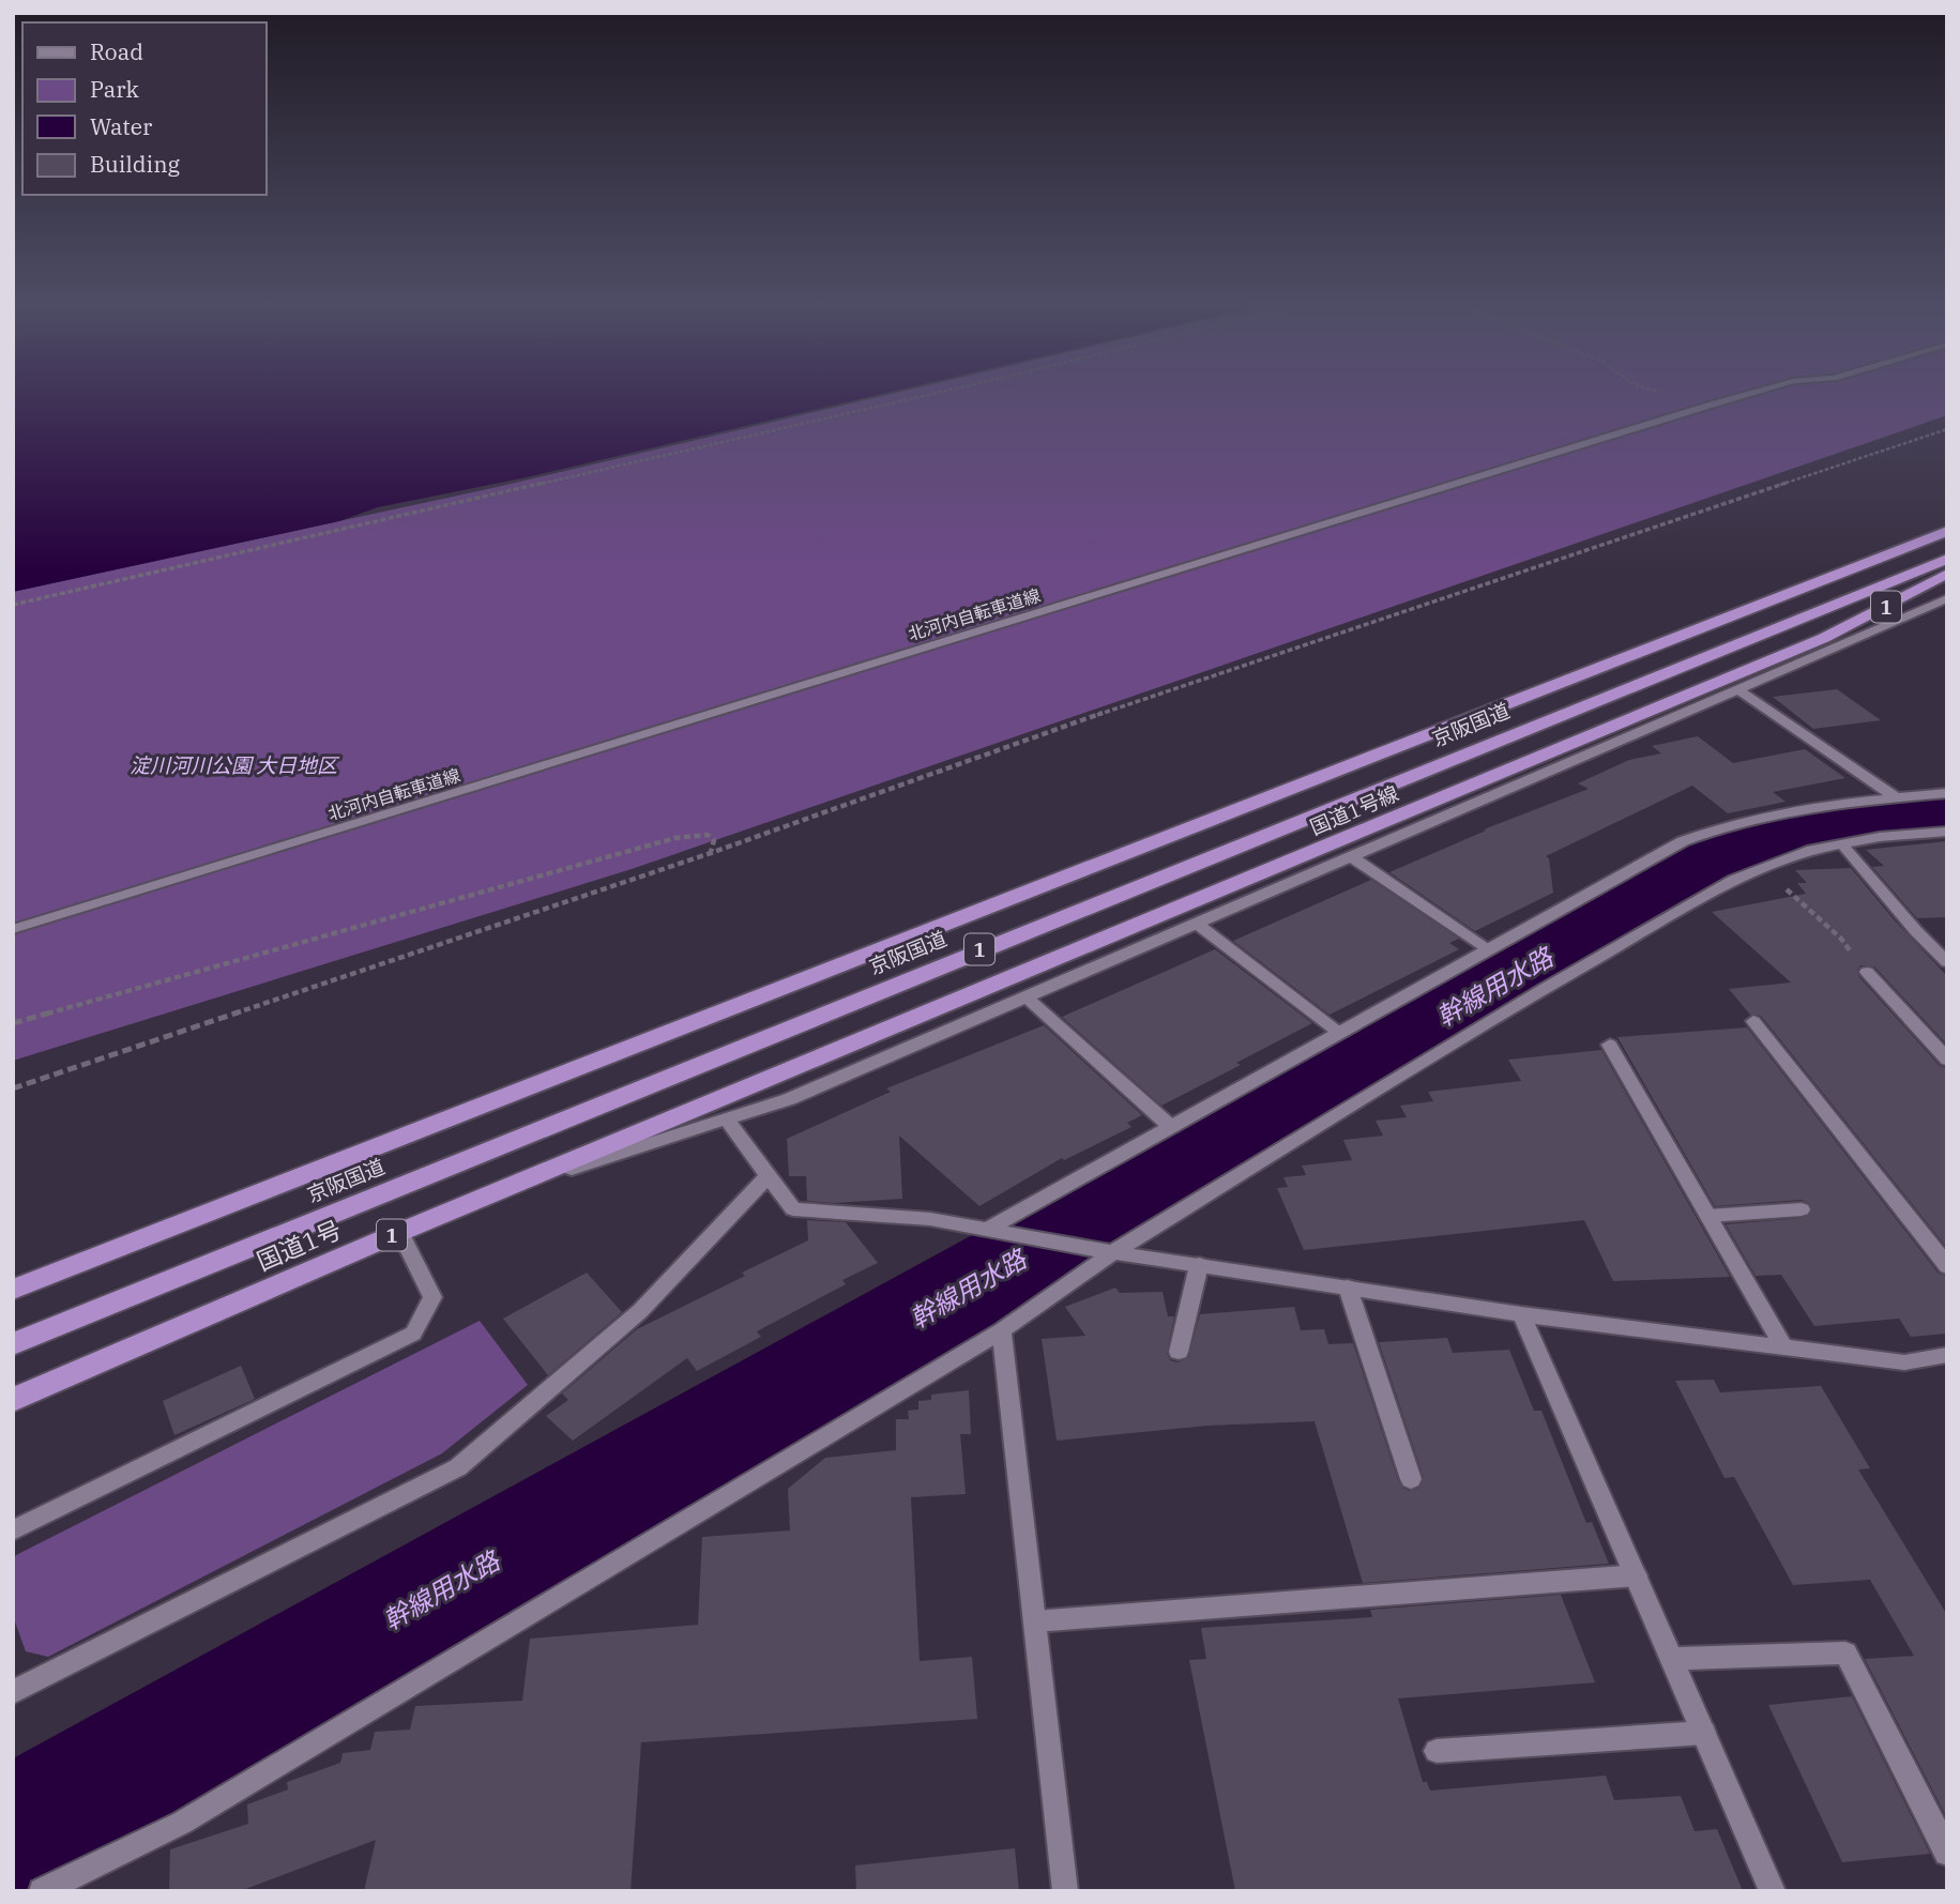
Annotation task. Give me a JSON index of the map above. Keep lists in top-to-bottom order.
{
  "streets": {
    "highway": [
      "1",
      "京阪国道",
      "国道1号線",
      "国道1号"
    ],
    "street": ["北河内自転車道線"]
  },
  "crossings": [
    ["国道1号線", "国道1号"]
  ],
  "water": ["幹線用水路"],
  "parks": ["淀川河川公園 大日地区"],
  "legend": [
    "Road",
    "Park",
    "Water",
    "Building"
  ]
}
